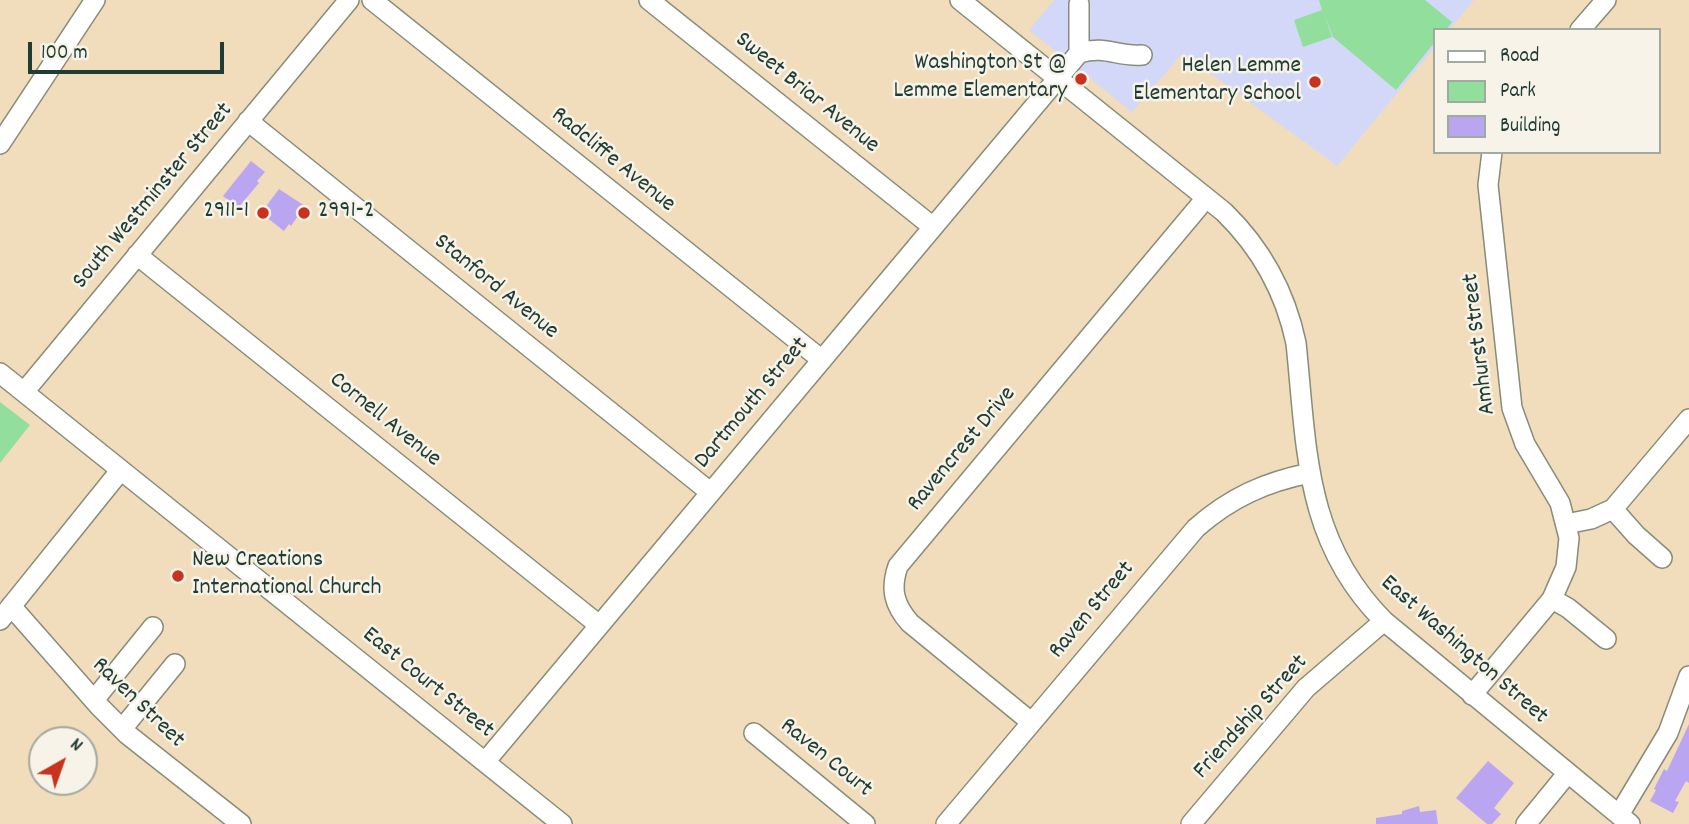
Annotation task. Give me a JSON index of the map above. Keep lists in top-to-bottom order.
{
  "streets": {
    "street": [
      "Sweet Briar Avenue",
      "Radcliffe Avenue",
      "South Westminster Street",
      "Stanford Avenue",
      "Amhurst Street",
      "Dartmouth Street",
      "Cornell Avenue",
      "Ravencrest Drive",
      "Raven Street",
      "East Washington Street",
      "East Court Street",
      "Friendship Street",
      "Raven Court"
    ]
  },
  "crossings": [
    ["Sweet Briar Avenue", "Dartmouth Street"],
    ["Radcliffe Avenue", "Dartmouth Street"],
    ["South Westminster Street", "Stanford Avenue"],
    ["South Westminster Street", "Cornell Avenue"],
    ["South Westminster Street", "East Court Street"],
    ["Stanford Avenue", "Dartmouth Street"],
    ["Amhurst Street", "East Washington Street"],
    ["Dartmouth Street", "Cornell Avenue"],
    ["Dartmouth Street", "East Washington Street"],
    ["Dartmouth Street", "East Court Street"],
    ["Ravencrest Drive", "Raven Street"],
    ["Ravencrest Drive", "East Washington Street"],
    ["Raven Street", "East Washington Street"],
    ["East Washington Street", "Friendship Street"]
  ],
  "places": [
    "Washington St @ Lemme Elementary",
    "Helen Lemme Elementary School",
    "2911-1",
    "2991-2",
    "New Creations International Church"
  ],
  "legend": ["Road", "Park", "Building"],
  "scale_bar": "100 m",
  "north": "top right"
}
